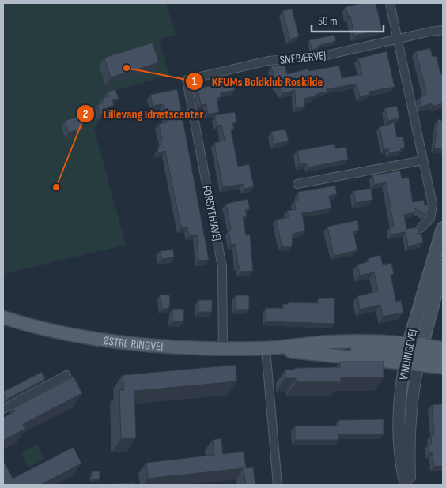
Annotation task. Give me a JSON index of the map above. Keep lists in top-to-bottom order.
{
  "streets": {
    "main road": ["ØSTRE RINGVEJ", "VINDINGEVEJ"],
    "street": ["SNEBÆRVEJ", "FORSYTHIAVEJ"]
  },
  "crossings": [
    ["SNEBÆRVEJ", "FORSYTHIAVEJ"],
    ["FORSYTHIAVEJ", "ØSTRE RINGVEJ"],
    ["ØSTRE RINGVEJ", "VINDINGEVEJ"]
  ],
  "places": ["KFUMs Boldklub Roskilde", "Lillevang Idrætscenter"],
  "scale_bar": "50 m"
}
